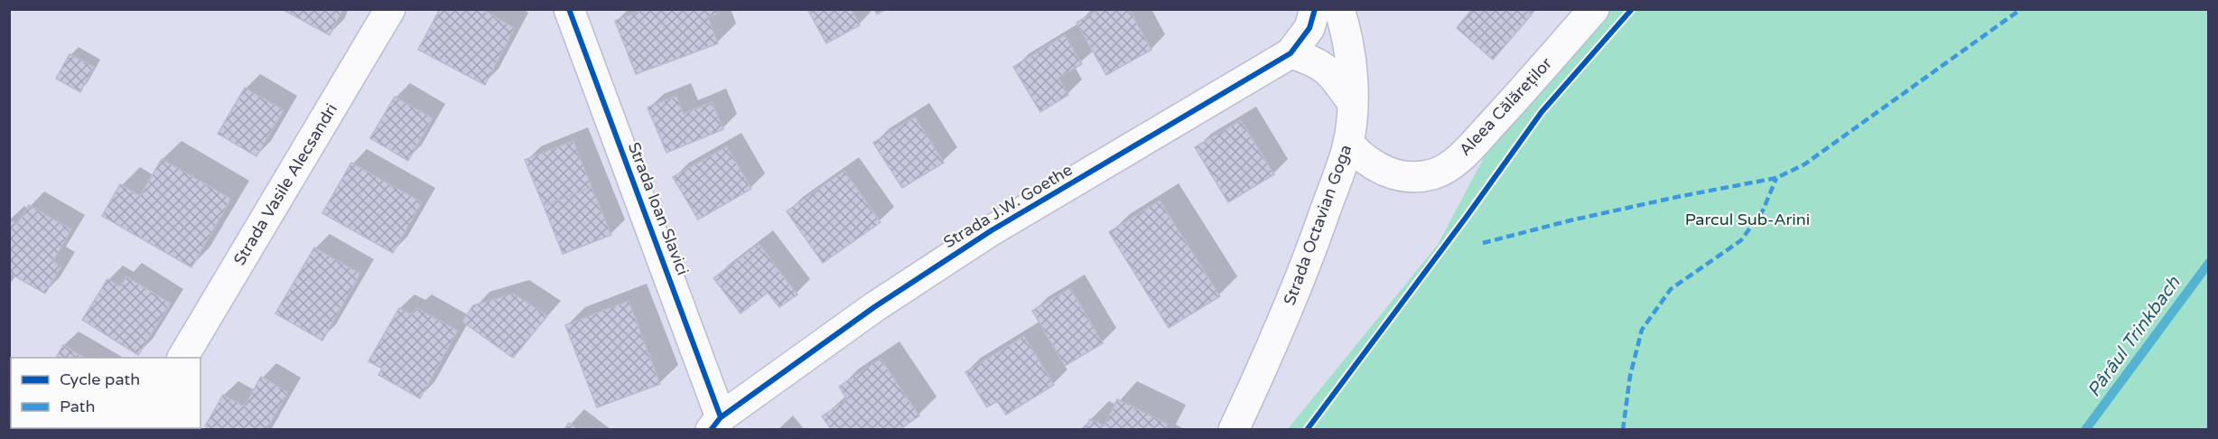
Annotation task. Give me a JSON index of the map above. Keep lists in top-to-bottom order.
{
  "streets": {
    "street": [
      "Aleea Călăreților",
      "Strada Vasile Alecsandri",
      "Strada J.W. Goethe",
      "Strada Ioan Slavici",
      "Strada Octavian Goga"
    ]
  },
  "crossings": [
    ["Aleea Călăreților", "Strada Octavian Goga"],
    ["Strada J.W. Goethe", "Strada Ioan Slavici"]
  ],
  "water": ["Pârâul Trinkbach"],
  "parks": ["Parcul Sub-Arini"],
  "legend": ["Cycle path", "Path"]
}
